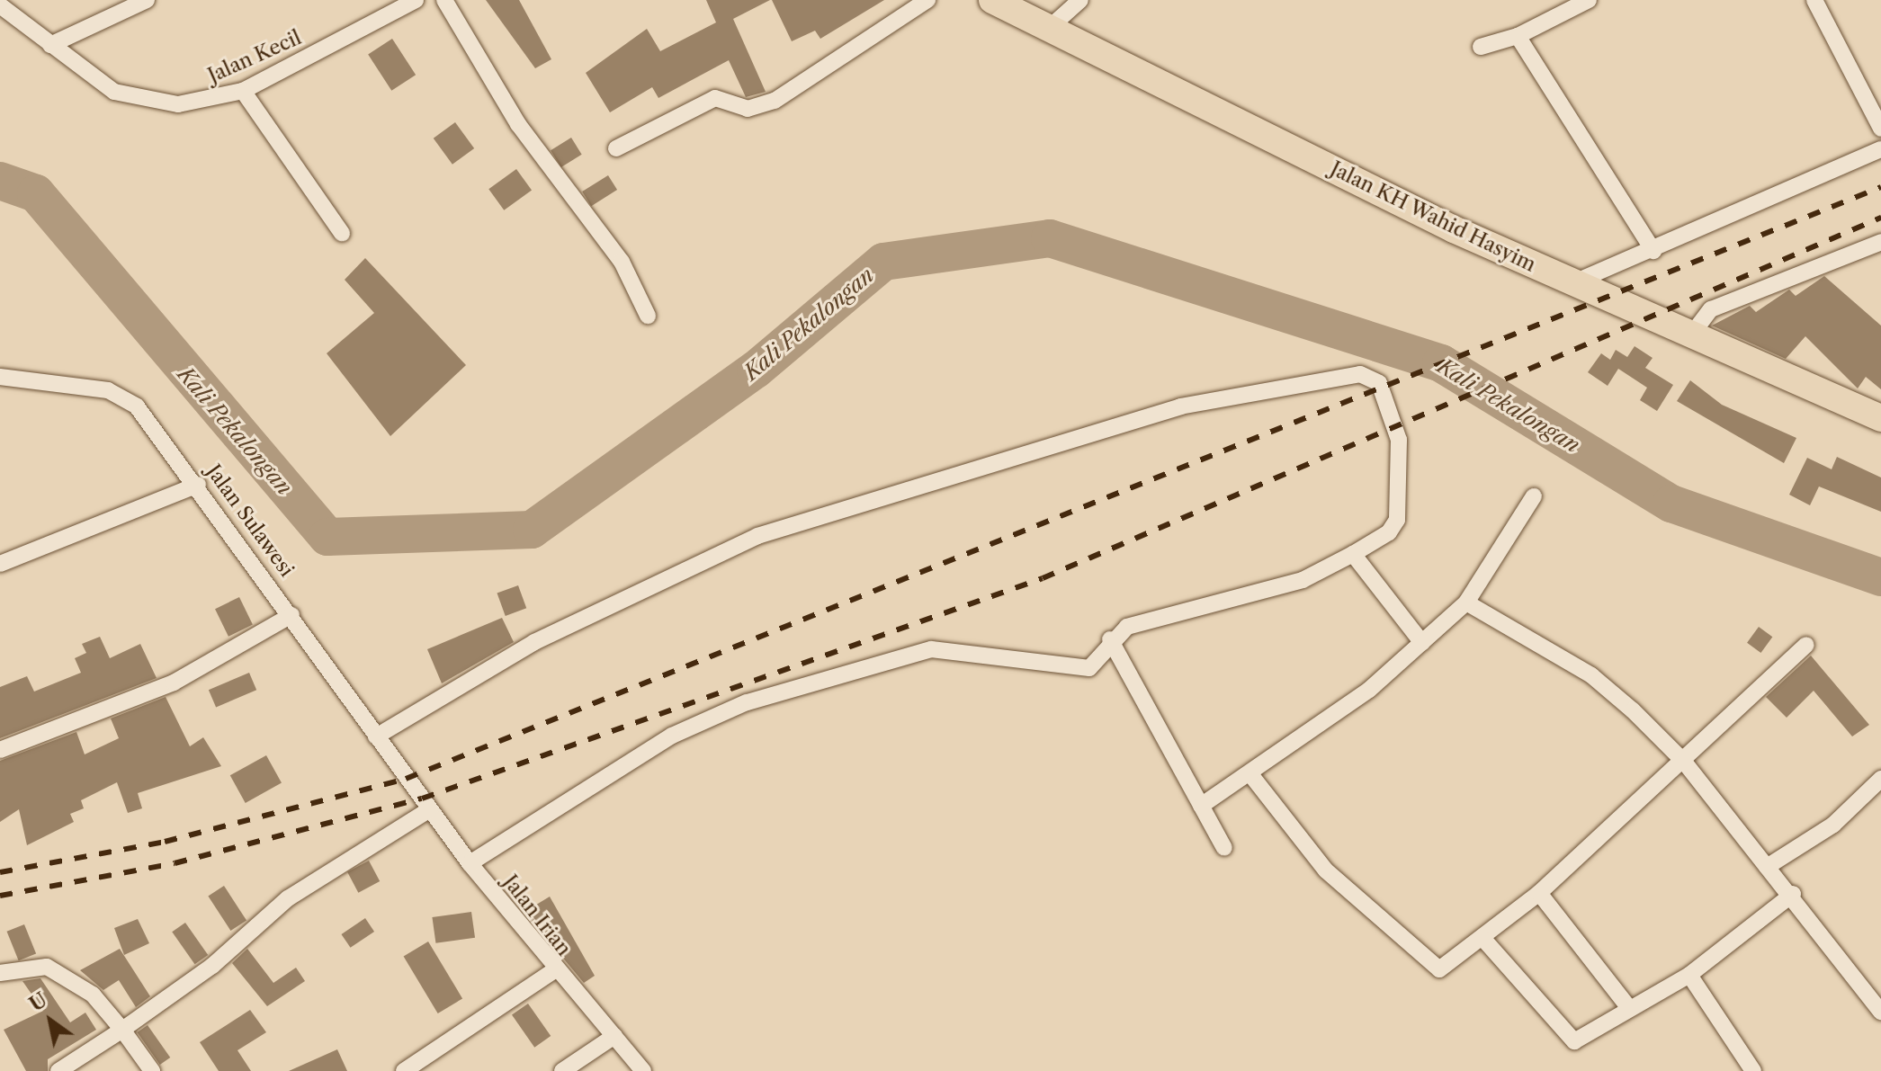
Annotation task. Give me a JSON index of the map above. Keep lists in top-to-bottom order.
{
  "streets": {
    "main road": ["Jalan KH Wahid Hasyim"],
    "street": ["Jalan Kecil", "Jalan Sulawesi", "Jalan Irian"]
  },
  "crossings": [
    ["Jalan Sulawesi", "Jalan Irian"]
  ],
  "water": ["Kali Pekalongan"],
  "north": "top left"
}
